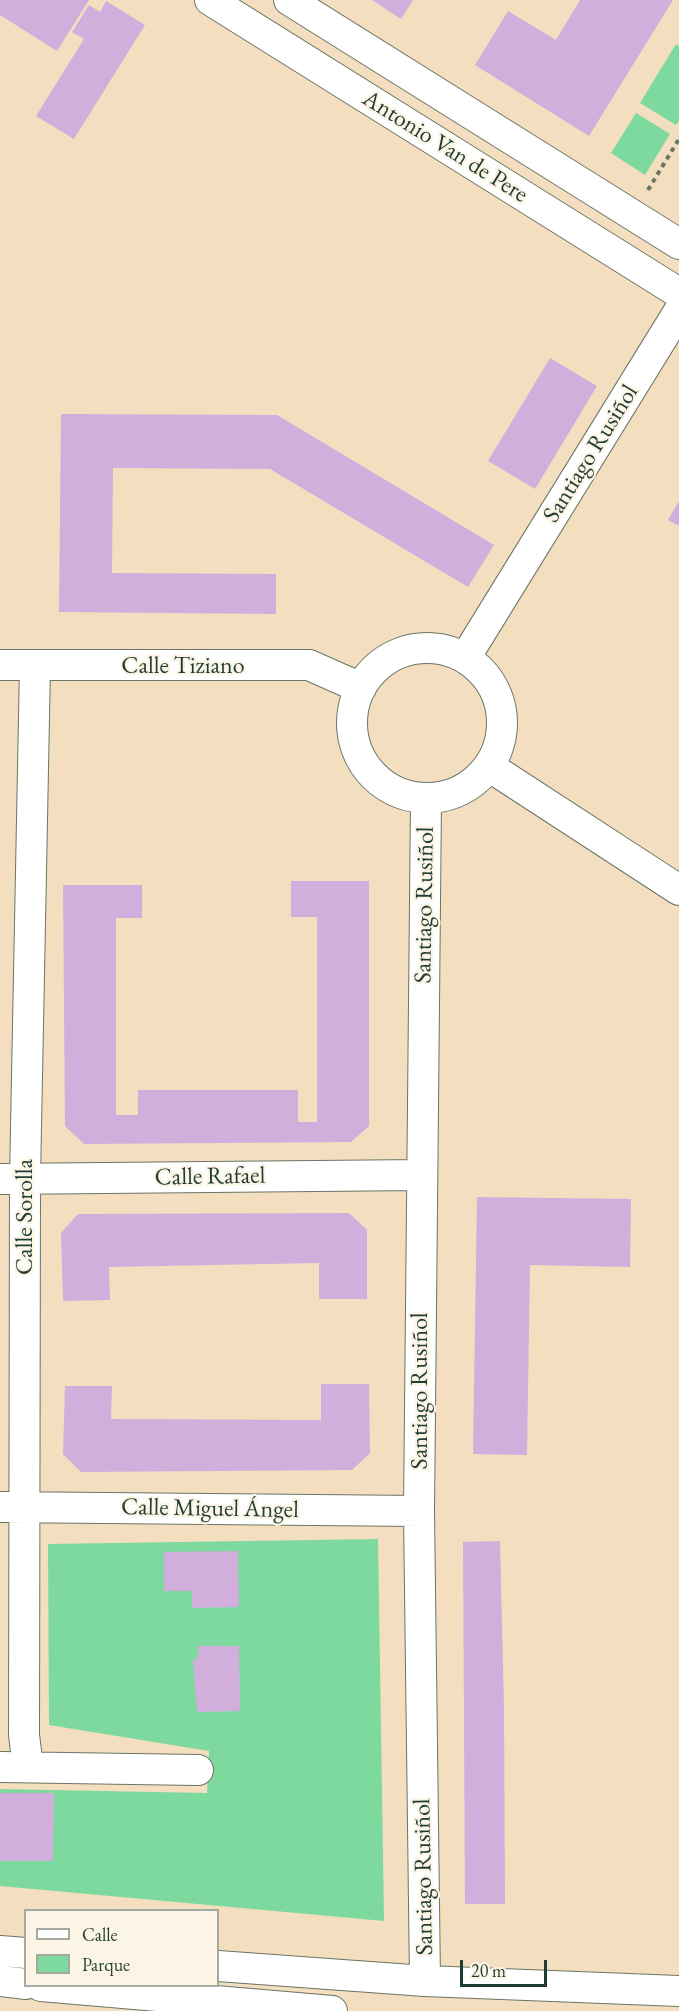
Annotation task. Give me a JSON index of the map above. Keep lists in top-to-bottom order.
{
  "streets": {
    "street": [
      "Antonio Van de Pere",
      "Santiago Rusiñol",
      "Calle Tiziano",
      "Calle Rafael",
      "Calle Sorolla",
      "Calle Miguel Ángel"
    ]
  },
  "crossings": [
    ["Santiago Rusiñol", "Calle Tiziano"],
    ["Santiago Rusiñol", "Calle Rafael"],
    ["Santiago Rusiñol", "Calle Miguel Ángel"],
    ["Calle Tiziano", "Calle Sorolla"],
    ["Calle Rafael", "Calle Sorolla"],
    ["Calle Sorolla", "Calle Miguel Ángel"]
  ],
  "legend": ["Calle", "Parque"],
  "scale_bar": "20 m"
}
